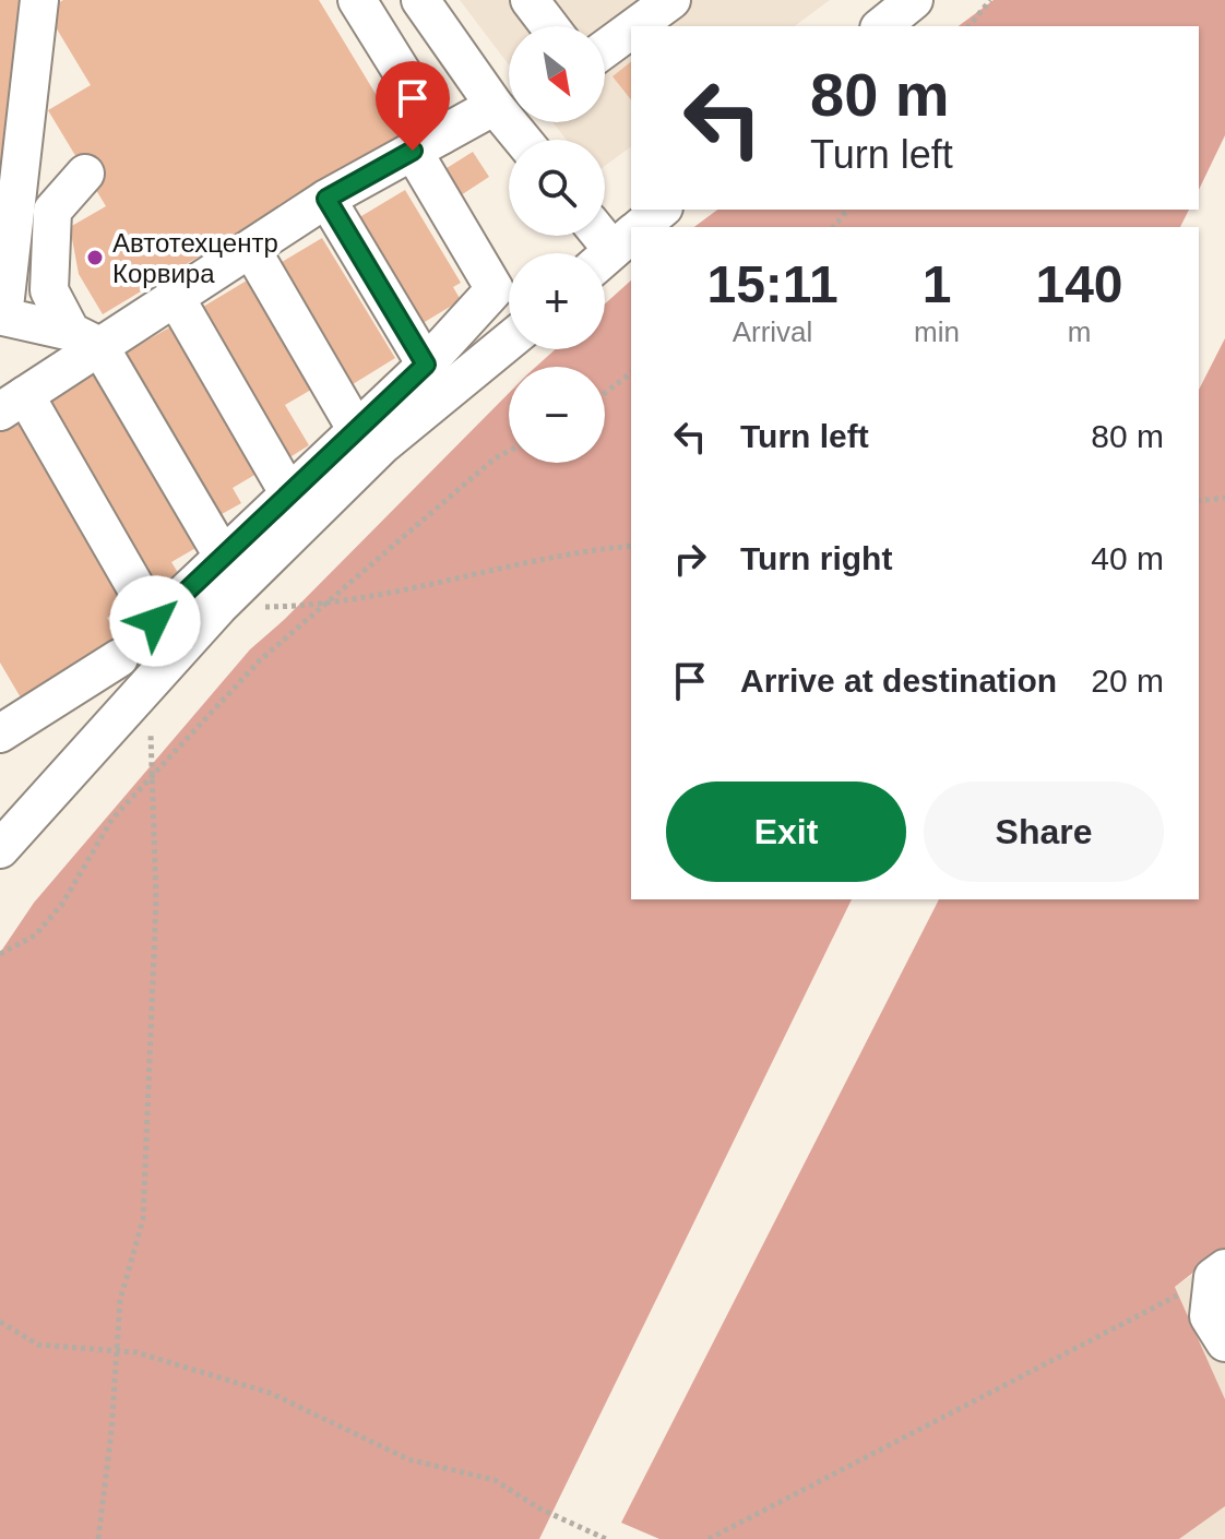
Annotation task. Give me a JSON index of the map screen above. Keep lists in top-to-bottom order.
{
  "places": ["Автотехцентр Корвира"],
  "north": "bottom right",
  "page": {
    "map_buttons": ["+", "−"],
    "turn": ["80 m", "Turn left"],
    "eta": [
      "15:11",
      "Arrival",
      "1",
      "min",
      "140",
      "m"
    ],
    "list": [
      {
        "name": "Turn left",
        "value": "80 m"
      },
      {
        "name": "Turn right",
        "value": "40 m"
      },
      {
        "name": "Arrive at destination",
        "value": "20 m"
      }
    ],
    "buttons": ["Exit", "Share"]
  }
}
